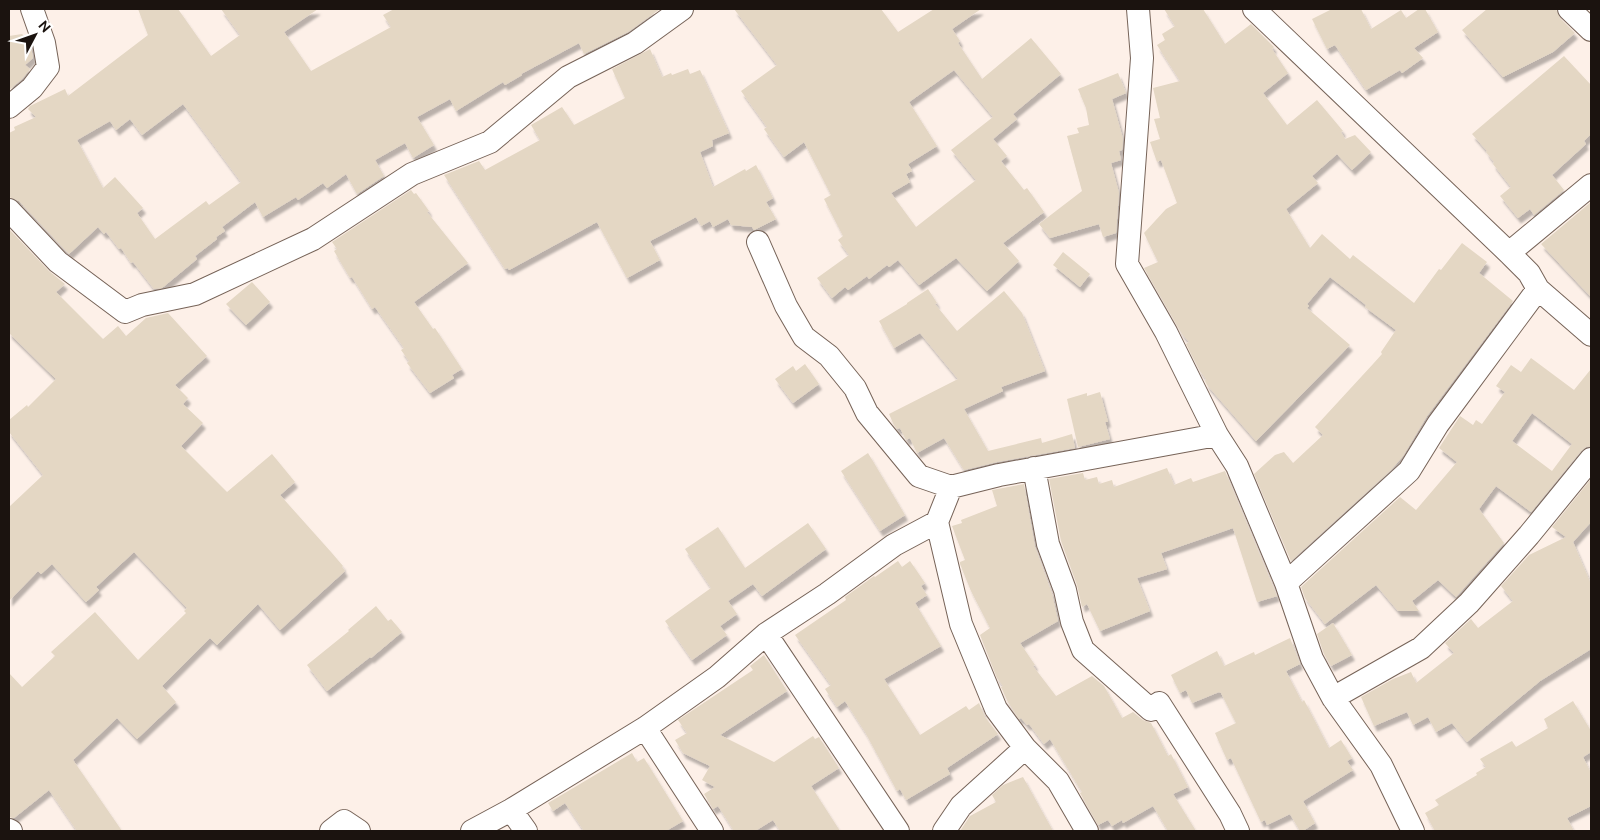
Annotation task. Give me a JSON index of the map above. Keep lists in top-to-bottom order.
{
  "north": "top right"
}
